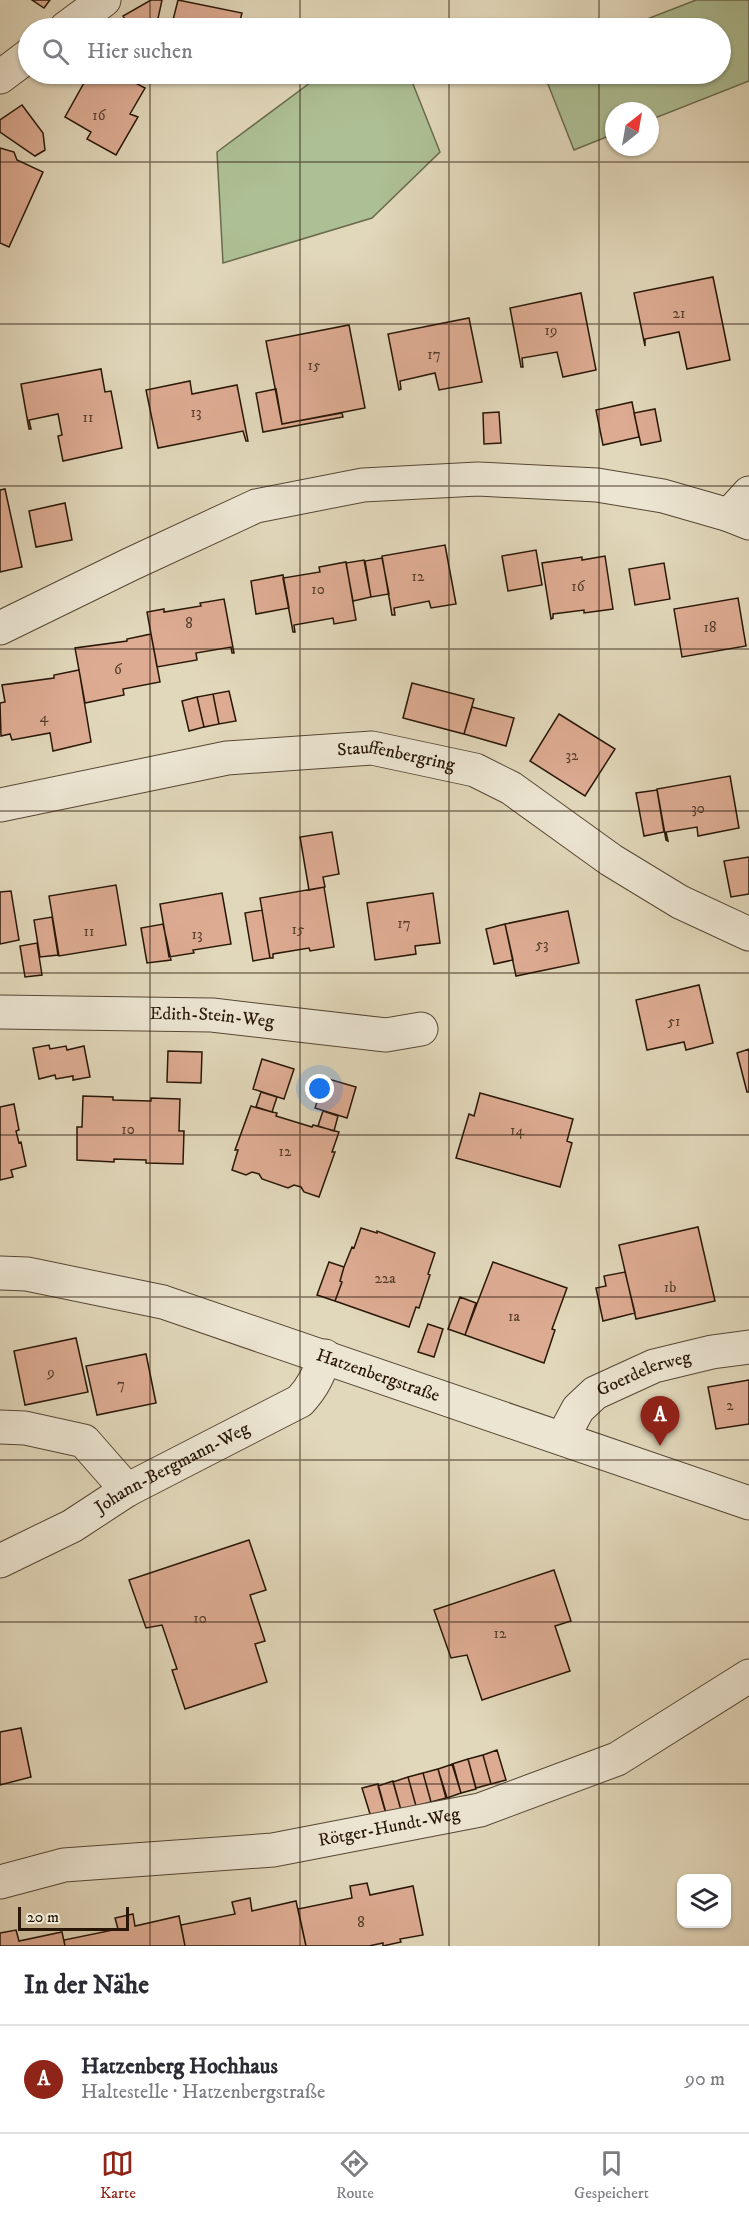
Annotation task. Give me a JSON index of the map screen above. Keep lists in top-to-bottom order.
{
  "streets": {
    "street": [
      "Stauffenbergring",
      "Edith-Stein-Weg",
      "Hatzenbergstraße",
      "Goerdelerweg",
      "Johann-Bergmann-Weg",
      "Rötger-Hundt-Weg"
    ]
  },
  "crossings": [
    ["Hatzenbergstraße", "Goerdelerweg"],
    ["Hatzenbergstraße", "Johann-Bergmann-Weg"]
  ],
  "house_numbers": [
    "16",
    "21",
    "19",
    "17",
    "15",
    "13",
    "11",
    "12",
    "16",
    "10",
    "8",
    "18",
    "6",
    "4",
    "32",
    "30",
    "17",
    "15",
    "11",
    "13",
    "53",
    "51",
    "10",
    "14",
    "12",
    "22a",
    "1b",
    "1a",
    "9",
    "7",
    "2",
    "10",
    "12",
    "8"
  ],
  "scale_bar": "20 m",
  "north": "top right",
  "page": {
    "search": "Hier suchen",
    "pins": "A",
    "scale": "20 m",
    "heading": "In der Nähe",
    "list": [
      {
        "mark": "A",
        "name": "Hatzenberg Hochhaus",
        "note": "Haltestelle · Hatzenbergstraße",
        "value": "90 m"
      }
    ],
    "nav": ["Karte", "Route", "Gespeichert"]
  }
}
